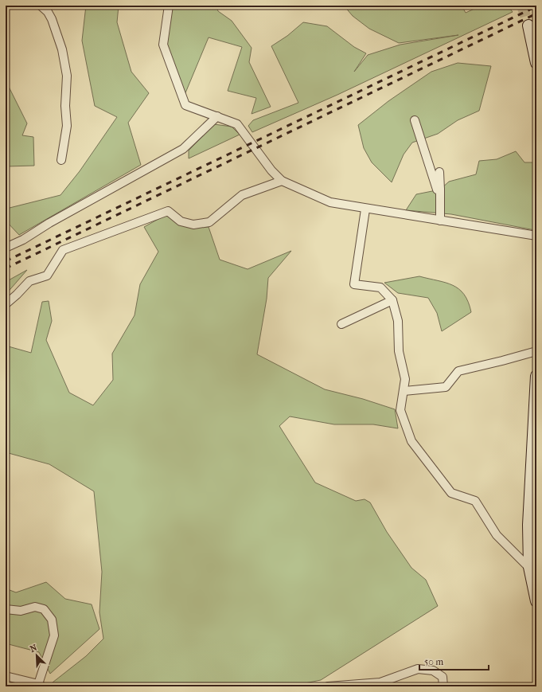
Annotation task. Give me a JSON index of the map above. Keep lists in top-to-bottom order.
{
  "scale_bar": "50 m",
  "north": "top left"
}
